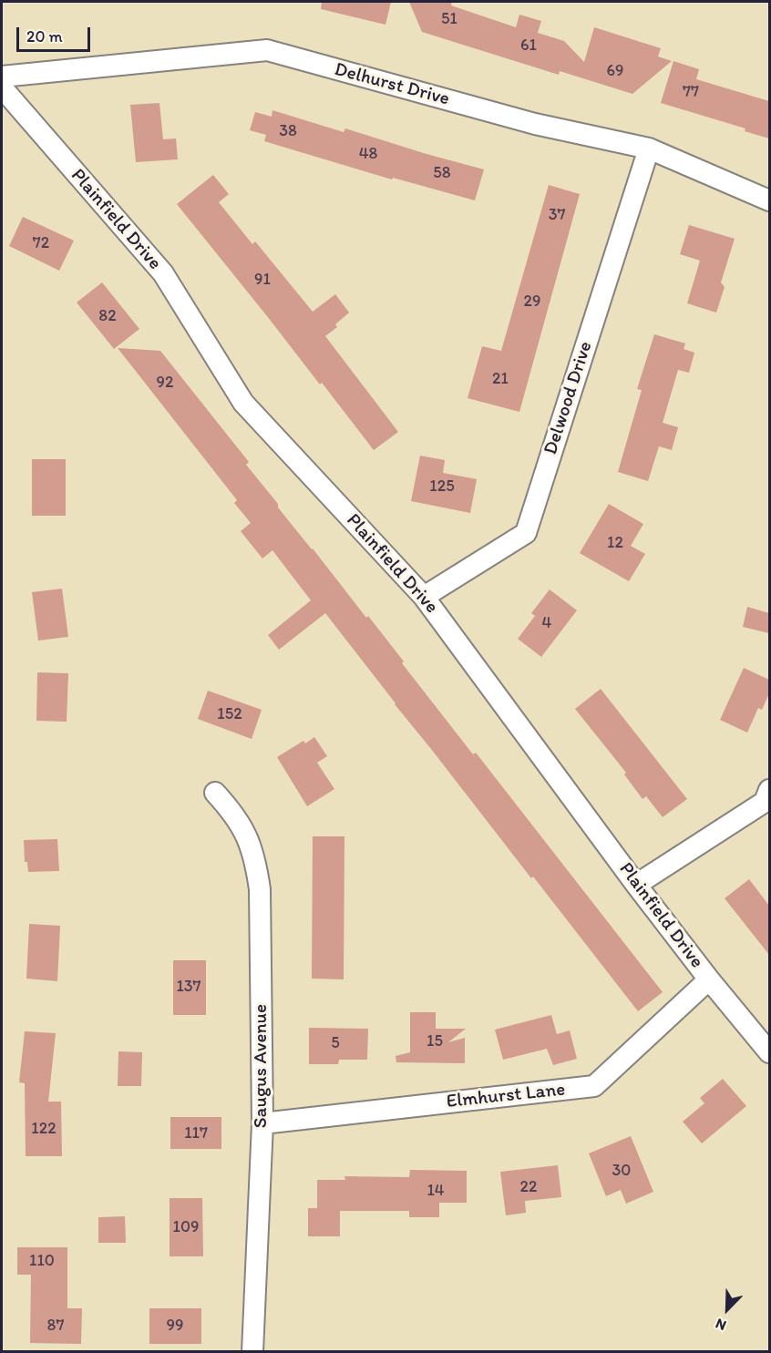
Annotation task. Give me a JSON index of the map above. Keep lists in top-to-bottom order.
{
  "streets": {
    "street": [
      "Delhurst Drive",
      "Plainfield Drive",
      "Delwood Drive",
      "Saugus Avenue",
      "Elmhurst Lane"
    ]
  },
  "crossings": [
    ["Delhurst Drive", "Delwood Drive"],
    ["Plainfield Drive", "Delwood Drive"],
    ["Plainfield Drive", "Elmhurst Lane"],
    ["Saugus Avenue", "Elmhurst Lane"]
  ],
  "house_numbers": [
    "51",
    "61",
    "69",
    "77",
    "38",
    "48",
    "58",
    "37",
    "72",
    "91",
    "29",
    "82",
    "21",
    "92",
    "125",
    "12",
    "4",
    "152",
    "137",
    "15",
    "5",
    "122",
    "117",
    "30",
    "22",
    "14",
    "109",
    "110",
    "87",
    "99"
  ],
  "scale_bar": "20 m",
  "north": "bottom left"
}
